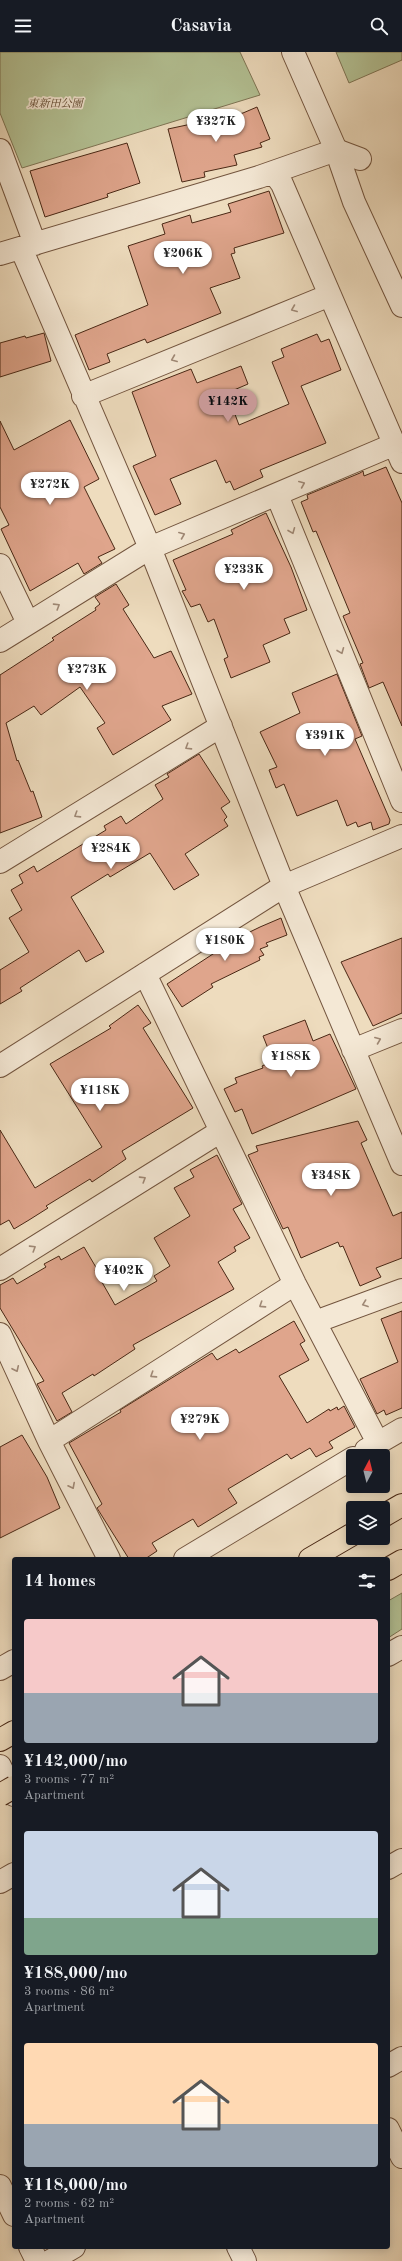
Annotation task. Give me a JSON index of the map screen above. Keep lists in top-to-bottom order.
{
  "parks": ["東新田公園"],
  "north": "top",
  "page": {
    "header": "Casavia",
    "price": [
      "¥327K",
      "¥206K",
      "¥142K",
      "¥272K",
      "¥233K",
      "¥273K",
      "¥391K",
      "¥284K",
      "¥180K",
      "¥188K",
      "¥118K",
      "¥348K",
      "¥402K",
      "¥279K"
    ],
    "heading": "14 homes",
    "list": [
      {
        "name": "¥142,000/mo",
        "note": "3 rooms · 77 m² · Apartment"
      },
      {
        "name": "¥188,000/mo",
        "note": "3 rooms · 86 m² · Apartment"
      },
      {
        "name": "¥118,000/mo",
        "note": "2 rooms · 62 m² · Apartment"
      }
    ]
  }
}
